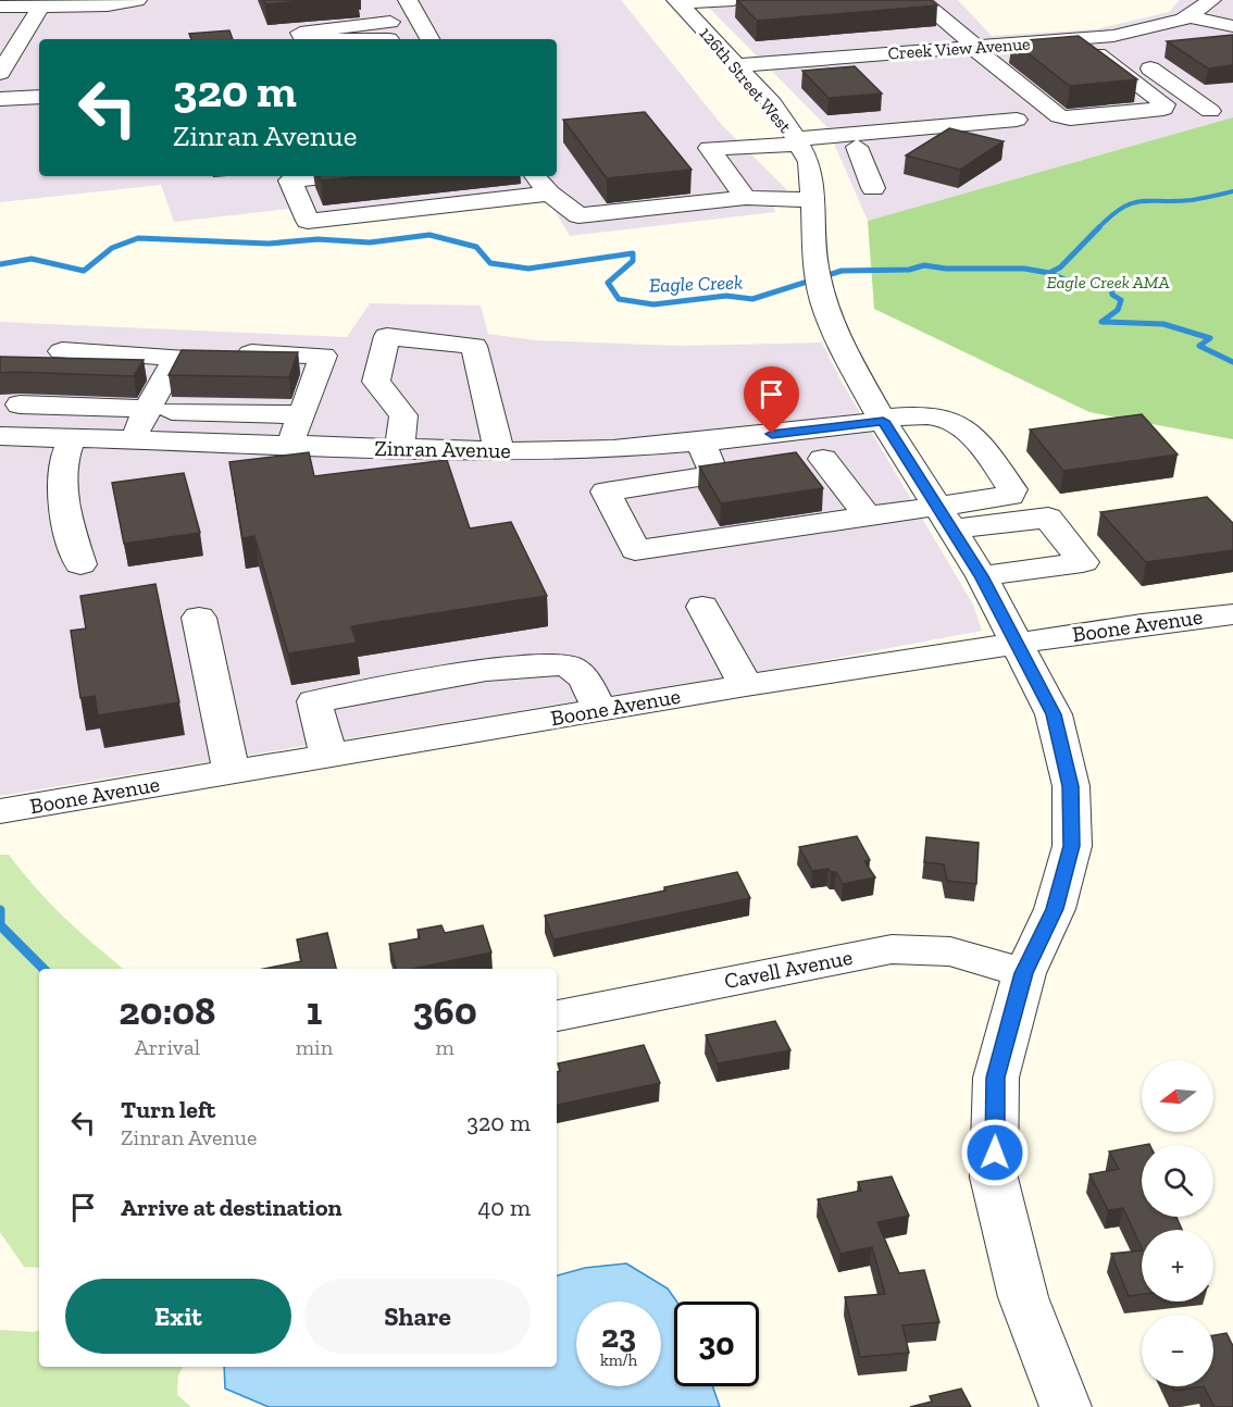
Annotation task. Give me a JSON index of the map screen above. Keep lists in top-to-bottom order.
{
  "streets": {
    "street": [
      "Creek View Avenue",
      "126th Street West",
      "Zinran Avenue",
      "Boone Avenue",
      "Cavell Avenue"
    ]
  },
  "crossings": [
    ["Creek View Avenue", "126th Street West"],
    ["126th Street West", "Zinran Avenue"],
    ["126th Street West", "Boone Avenue"],
    ["126th Street West", "Cavell Avenue"]
  ],
  "water": ["Eagle Creek"],
  "parks": ["Eagle Creek AMA"],
  "north": "left",
  "page": {
    "turn": ["320 m", "Zinran Avenue"],
    "eta": [
      "20:08",
      "Arrival",
      "1",
      "min",
      "360",
      "m"
    ],
    "map_buttons": ["+", "−"],
    "list": [
      {
        "name": "Turn left",
        "note": "Zinran Avenue",
        "value": "320 m"
      },
      {
        "name": "Arrive at destination",
        "value": "40 m"
      }
    ],
    "buttons": ["Exit", "Share"],
    "speed": "23 km/h",
    "limit": "30"
  }
}
